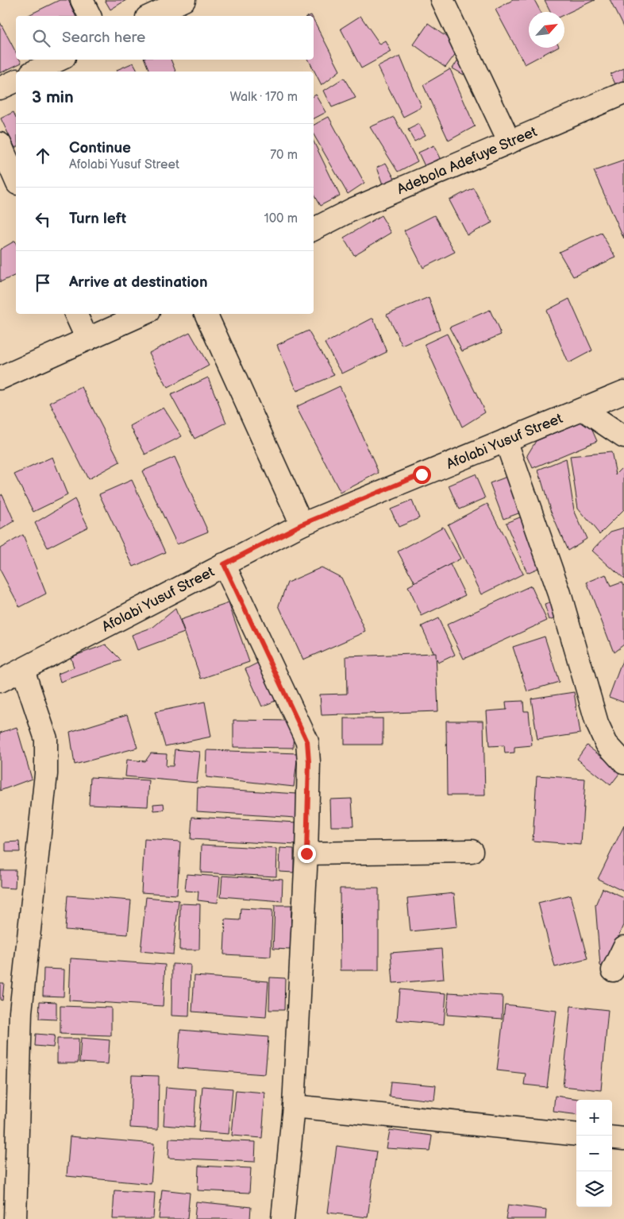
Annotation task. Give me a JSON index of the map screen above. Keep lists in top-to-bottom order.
{
  "streets": {
    "street": ["Adebola Adefuye Street", "Afolabi Yusuf Street"]
  },
  "north": "top right",
  "page": {
    "search": "Search here",
    "heading": ["3 min", "Walk · 170 m"],
    "list": [
      ["Continue", "Afolabi Yusuf Street", "70 m"],
      ["Turn left", "100 m"],
      "Arrive at destination"
    ],
    "map_buttons": ["+", "−"]
  }
}
